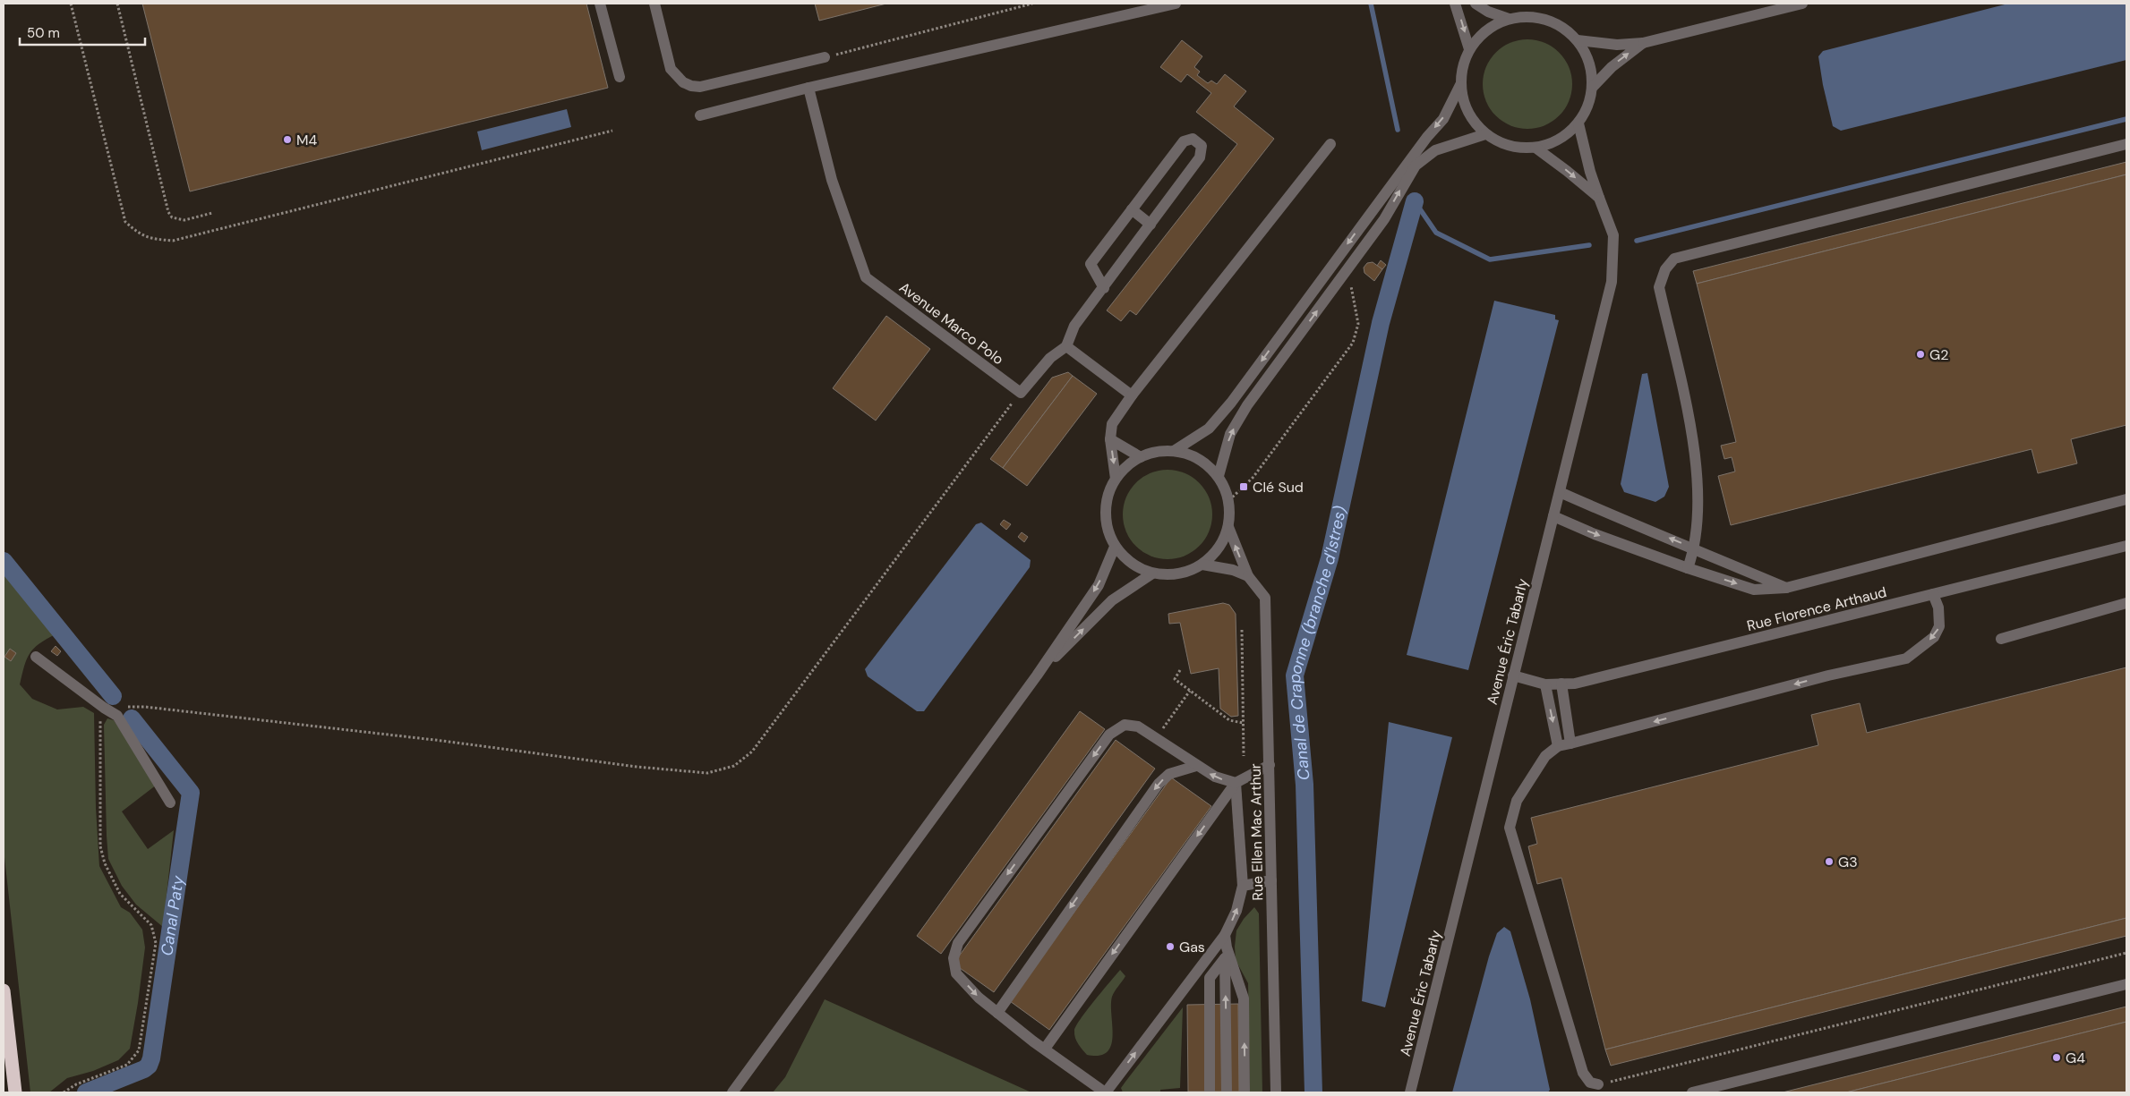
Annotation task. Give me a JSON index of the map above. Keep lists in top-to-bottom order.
{
  "streets": {
    "street": [
      "Avenue Marco Polo",
      "Rue Florence Arthaud",
      "Avenue Éric Tabarly",
      "Rue Ellen Mac Arthur"
    ]
  },
  "crossings": [
    ["Rue Florence Arthaud", "Avenue Éric Tabarly"]
  ],
  "water": ["Canal de Craponne (branche d'Istres)", "Canal Paty"],
  "places": {
    "other": [
      "M4",
      "G2",
      "G3",
      "Gas",
      "G4"
    ],
    "transit": ["Clé Sud"]
  },
  "scale_bar": "50 m"
}
